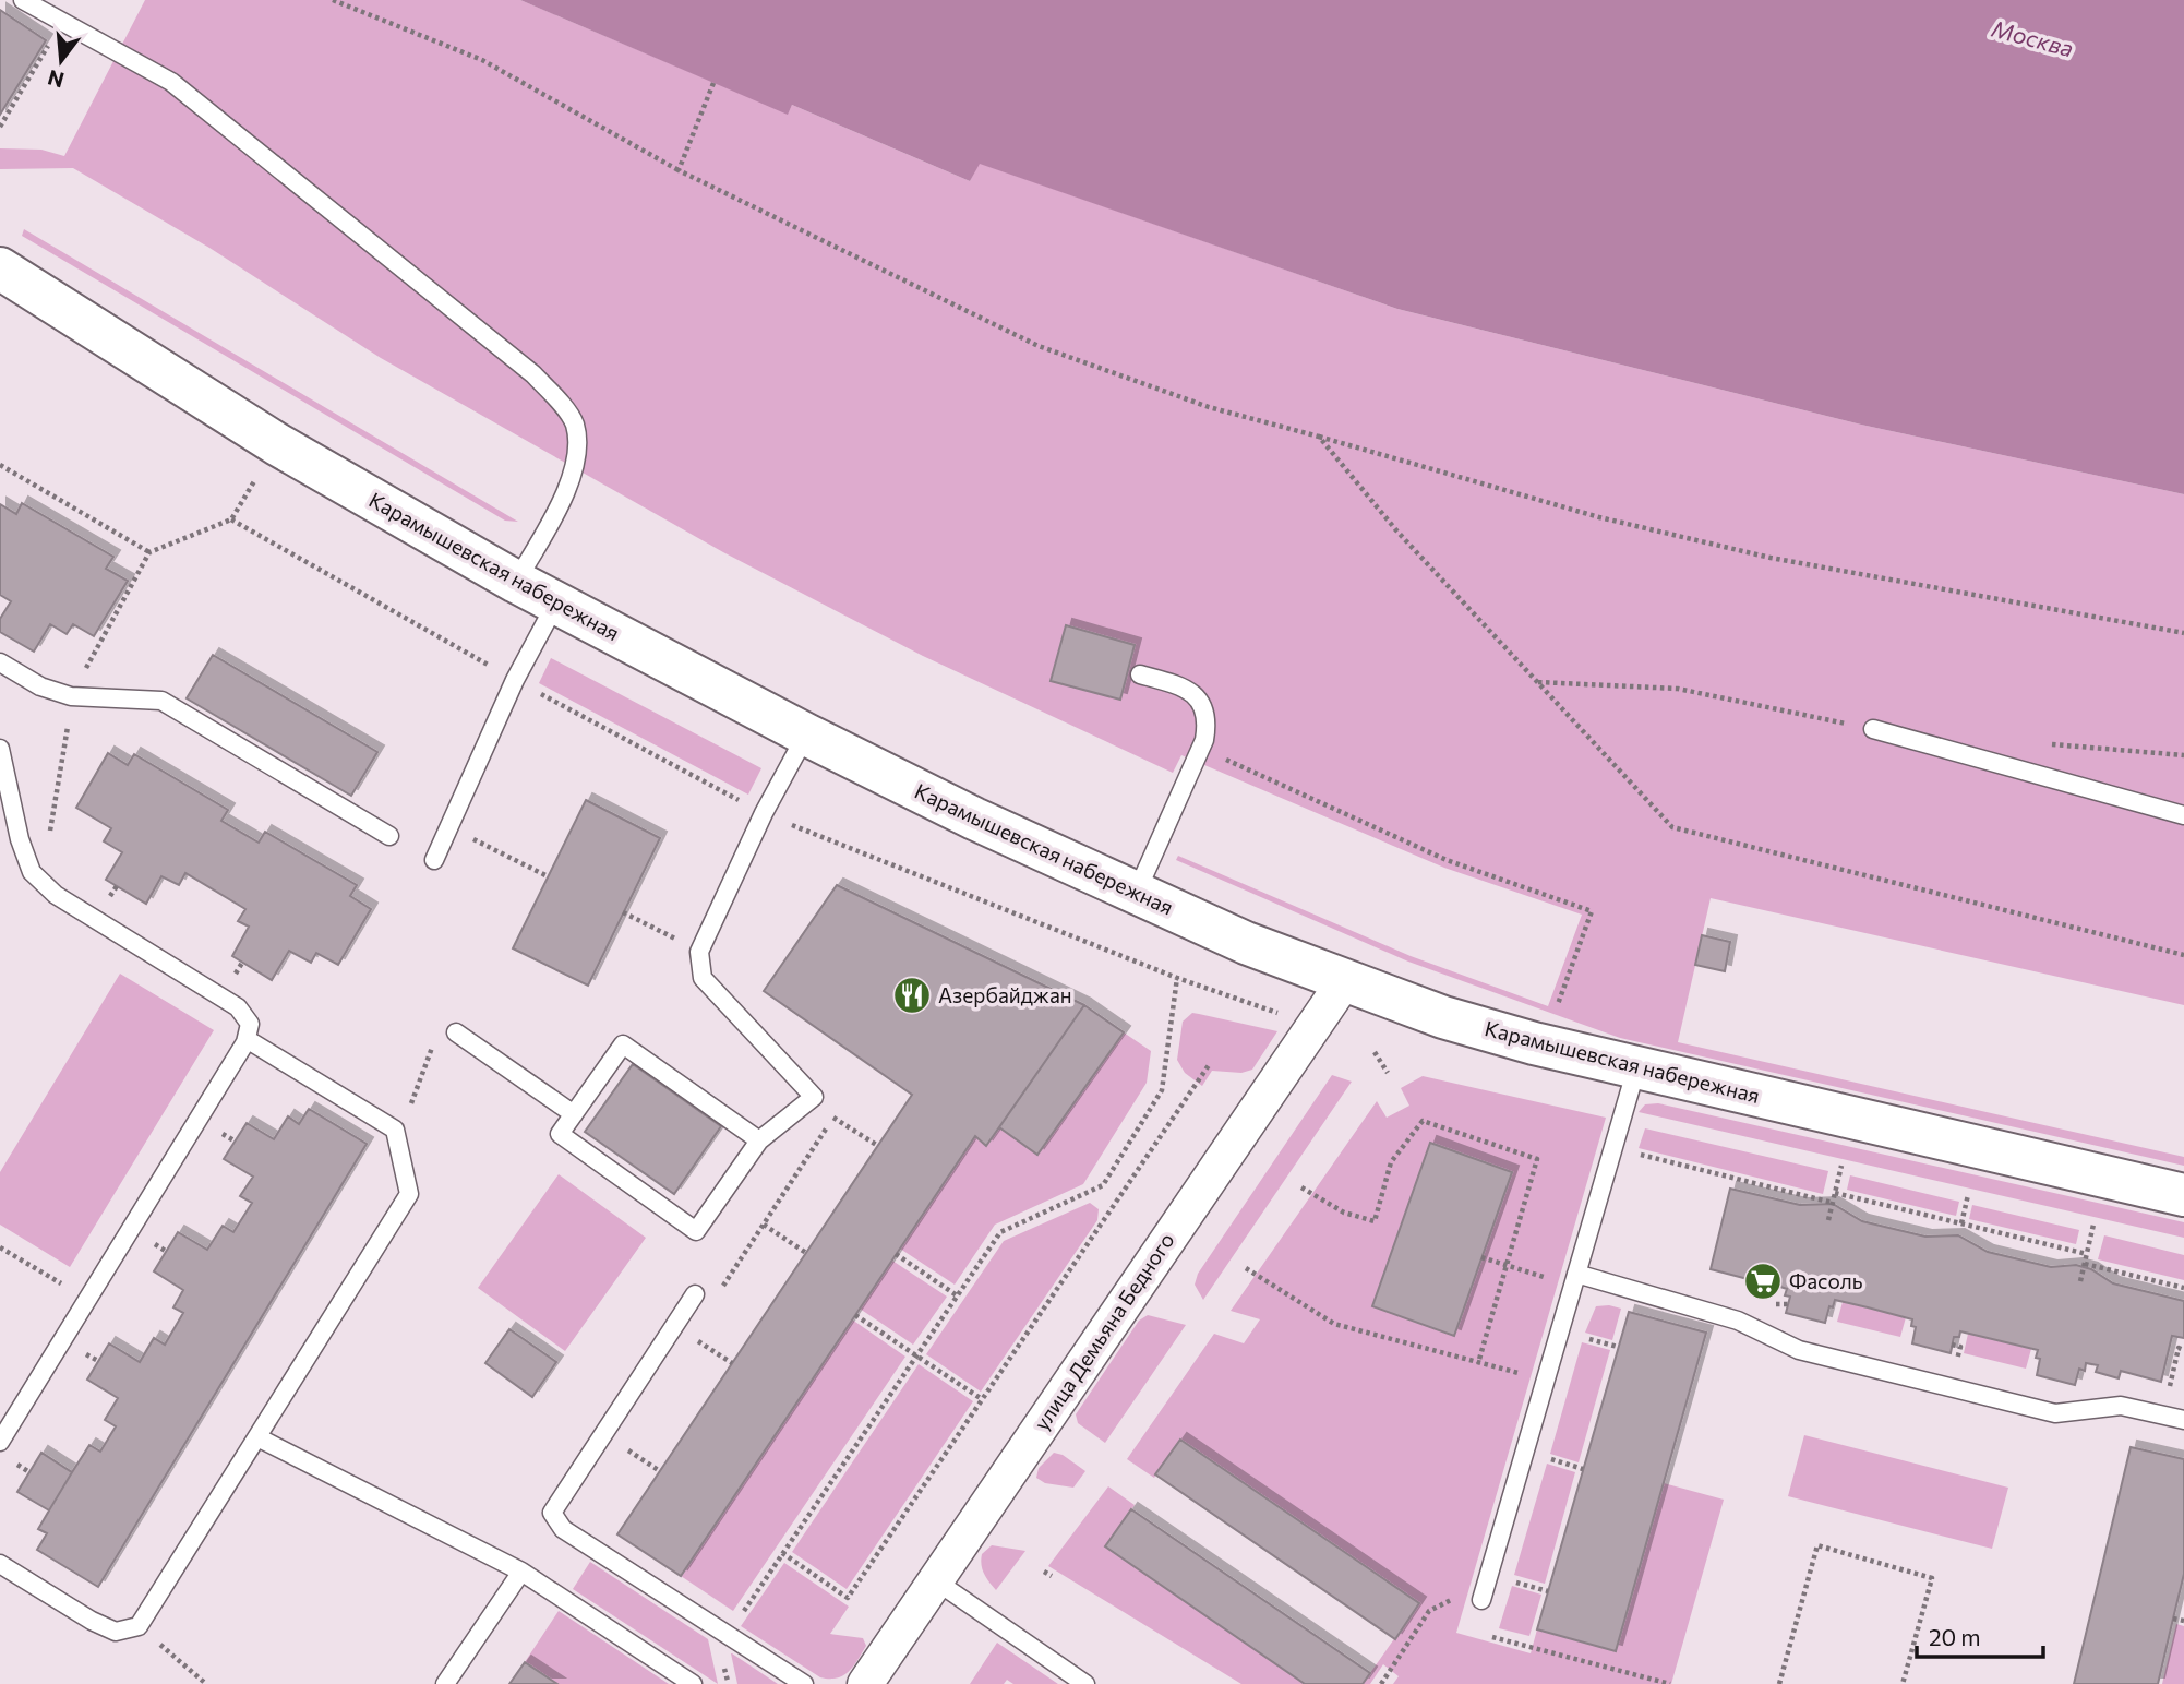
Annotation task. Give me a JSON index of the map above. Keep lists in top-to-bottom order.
{
  "streets": {
    "street": ["Карамышевская набережная", "улица Демьяна Бедного"]
  },
  "crossings": [
    ["Карамышевская набережная", "улица Демьяна Бедного"]
  ],
  "water": ["Москва"],
  "places": {
    "restaurant": ["Азербайджан"],
    "supermarket": ["Фасоль"]
  },
  "scale_bar": "20 m",
  "north": "bottom"
}
